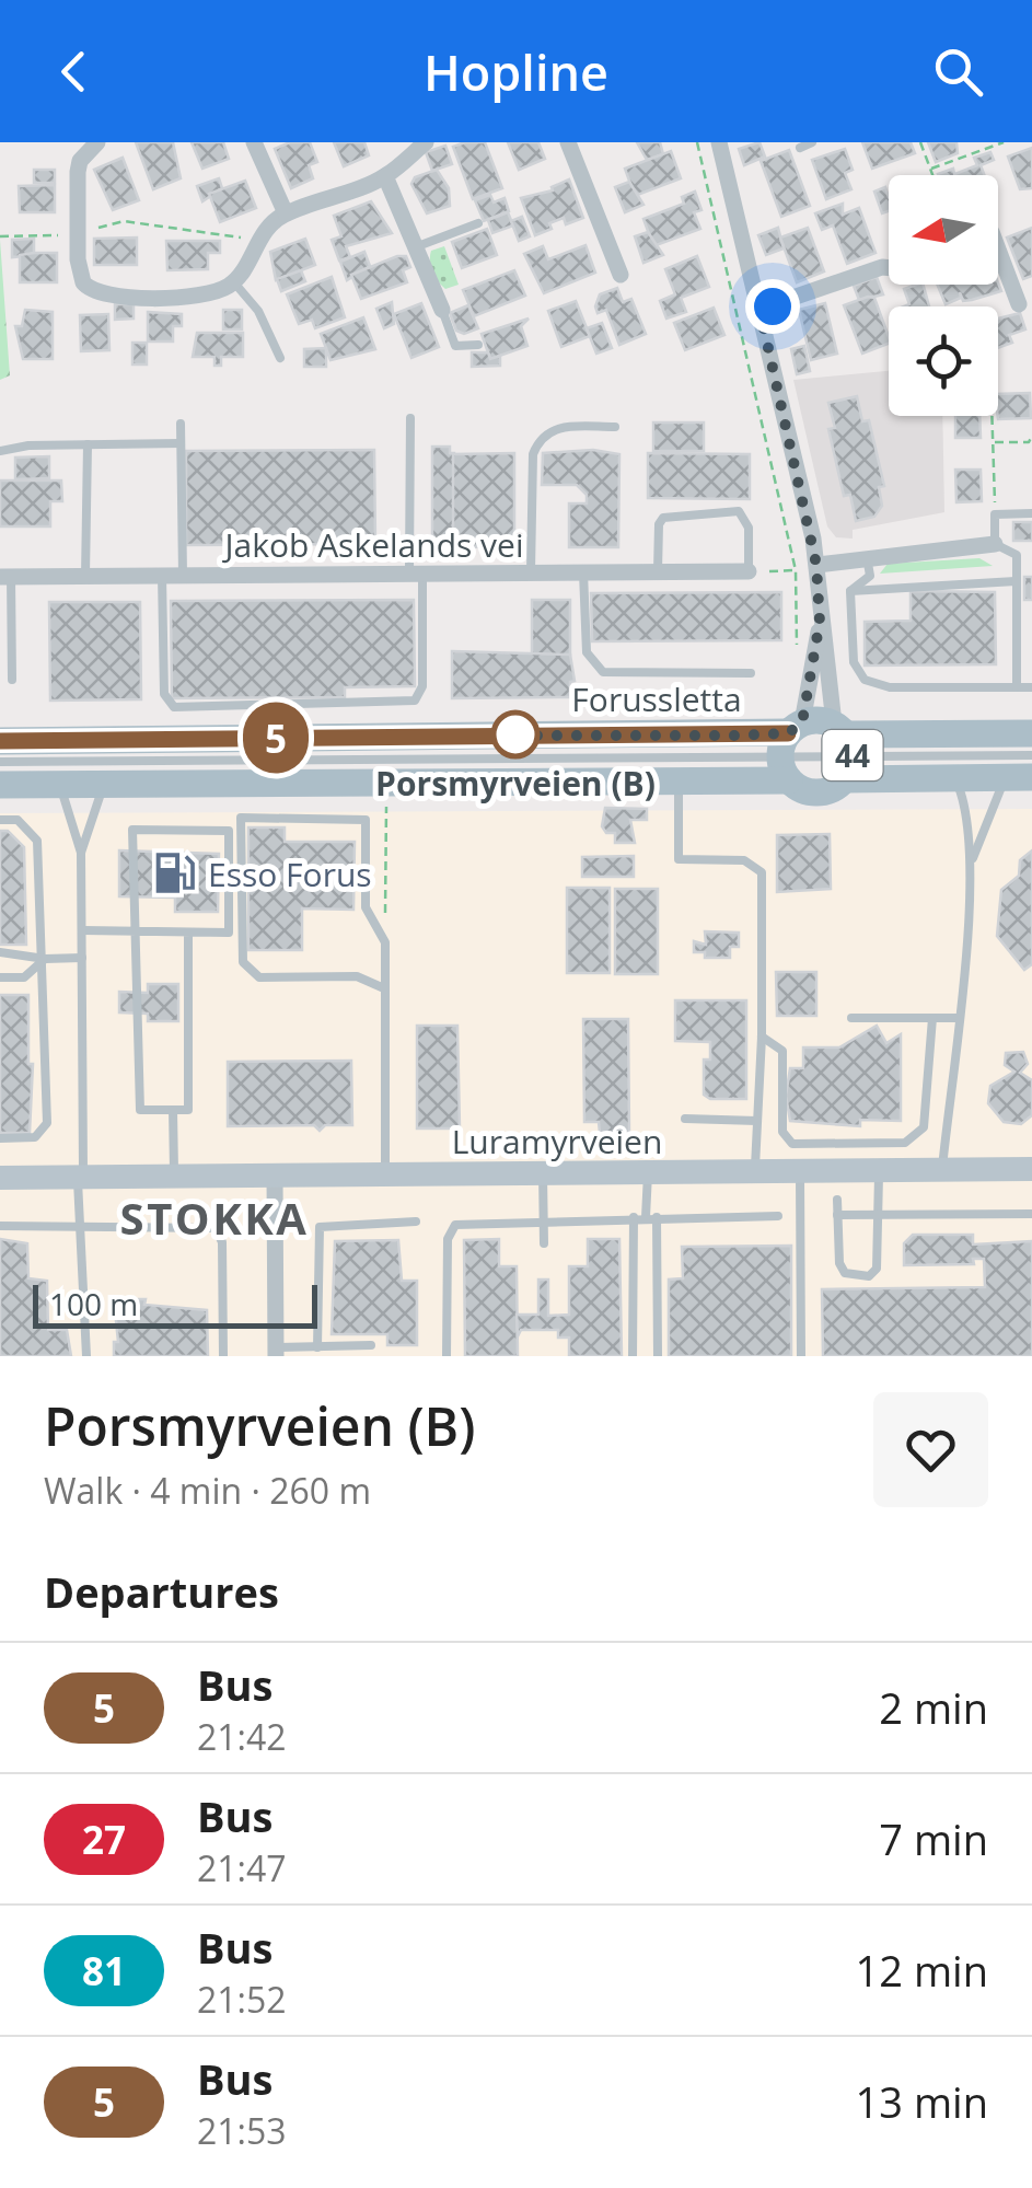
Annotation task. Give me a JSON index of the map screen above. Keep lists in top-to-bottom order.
{
  "streets": {
    "main road": ["Forussletta", "44"],
    "street": ["Jakob Askelands vei", "Luramyrveien"]
  },
  "crossings": [
    ["Forussletta", "44"]
  ],
  "districts": ["STOKKA"],
  "places": {
    "other": ["Porsmyrveien (B)"],
    "fuel station": ["Esso Forus"]
  },
  "lines": ["bus line 5"],
  "scale_bar": "100 m",
  "north": "left",
  "page": {
    "header": "Hopline",
    "on_map": "5",
    "scale": "100 m",
    "heading": [
      ["Porsmyrveien (B)", "Walk · 4 min · 260 m"],
      "Departures"
    ],
    "list": [
      {
        "mark": "5",
        "name": "Bus",
        "note": "21:42",
        "value": "2 min"
      },
      {
        "mark": "27",
        "name": "Bus",
        "note": "21:47",
        "value": "7 min"
      },
      {
        "mark": "81",
        "name": "Bus",
        "note": "21:52",
        "value": "12 min"
      },
      {
        "mark": "5",
        "name": "Bus",
        "note": "21:53",
        "value": "13 min"
      }
    ]
  }
}
